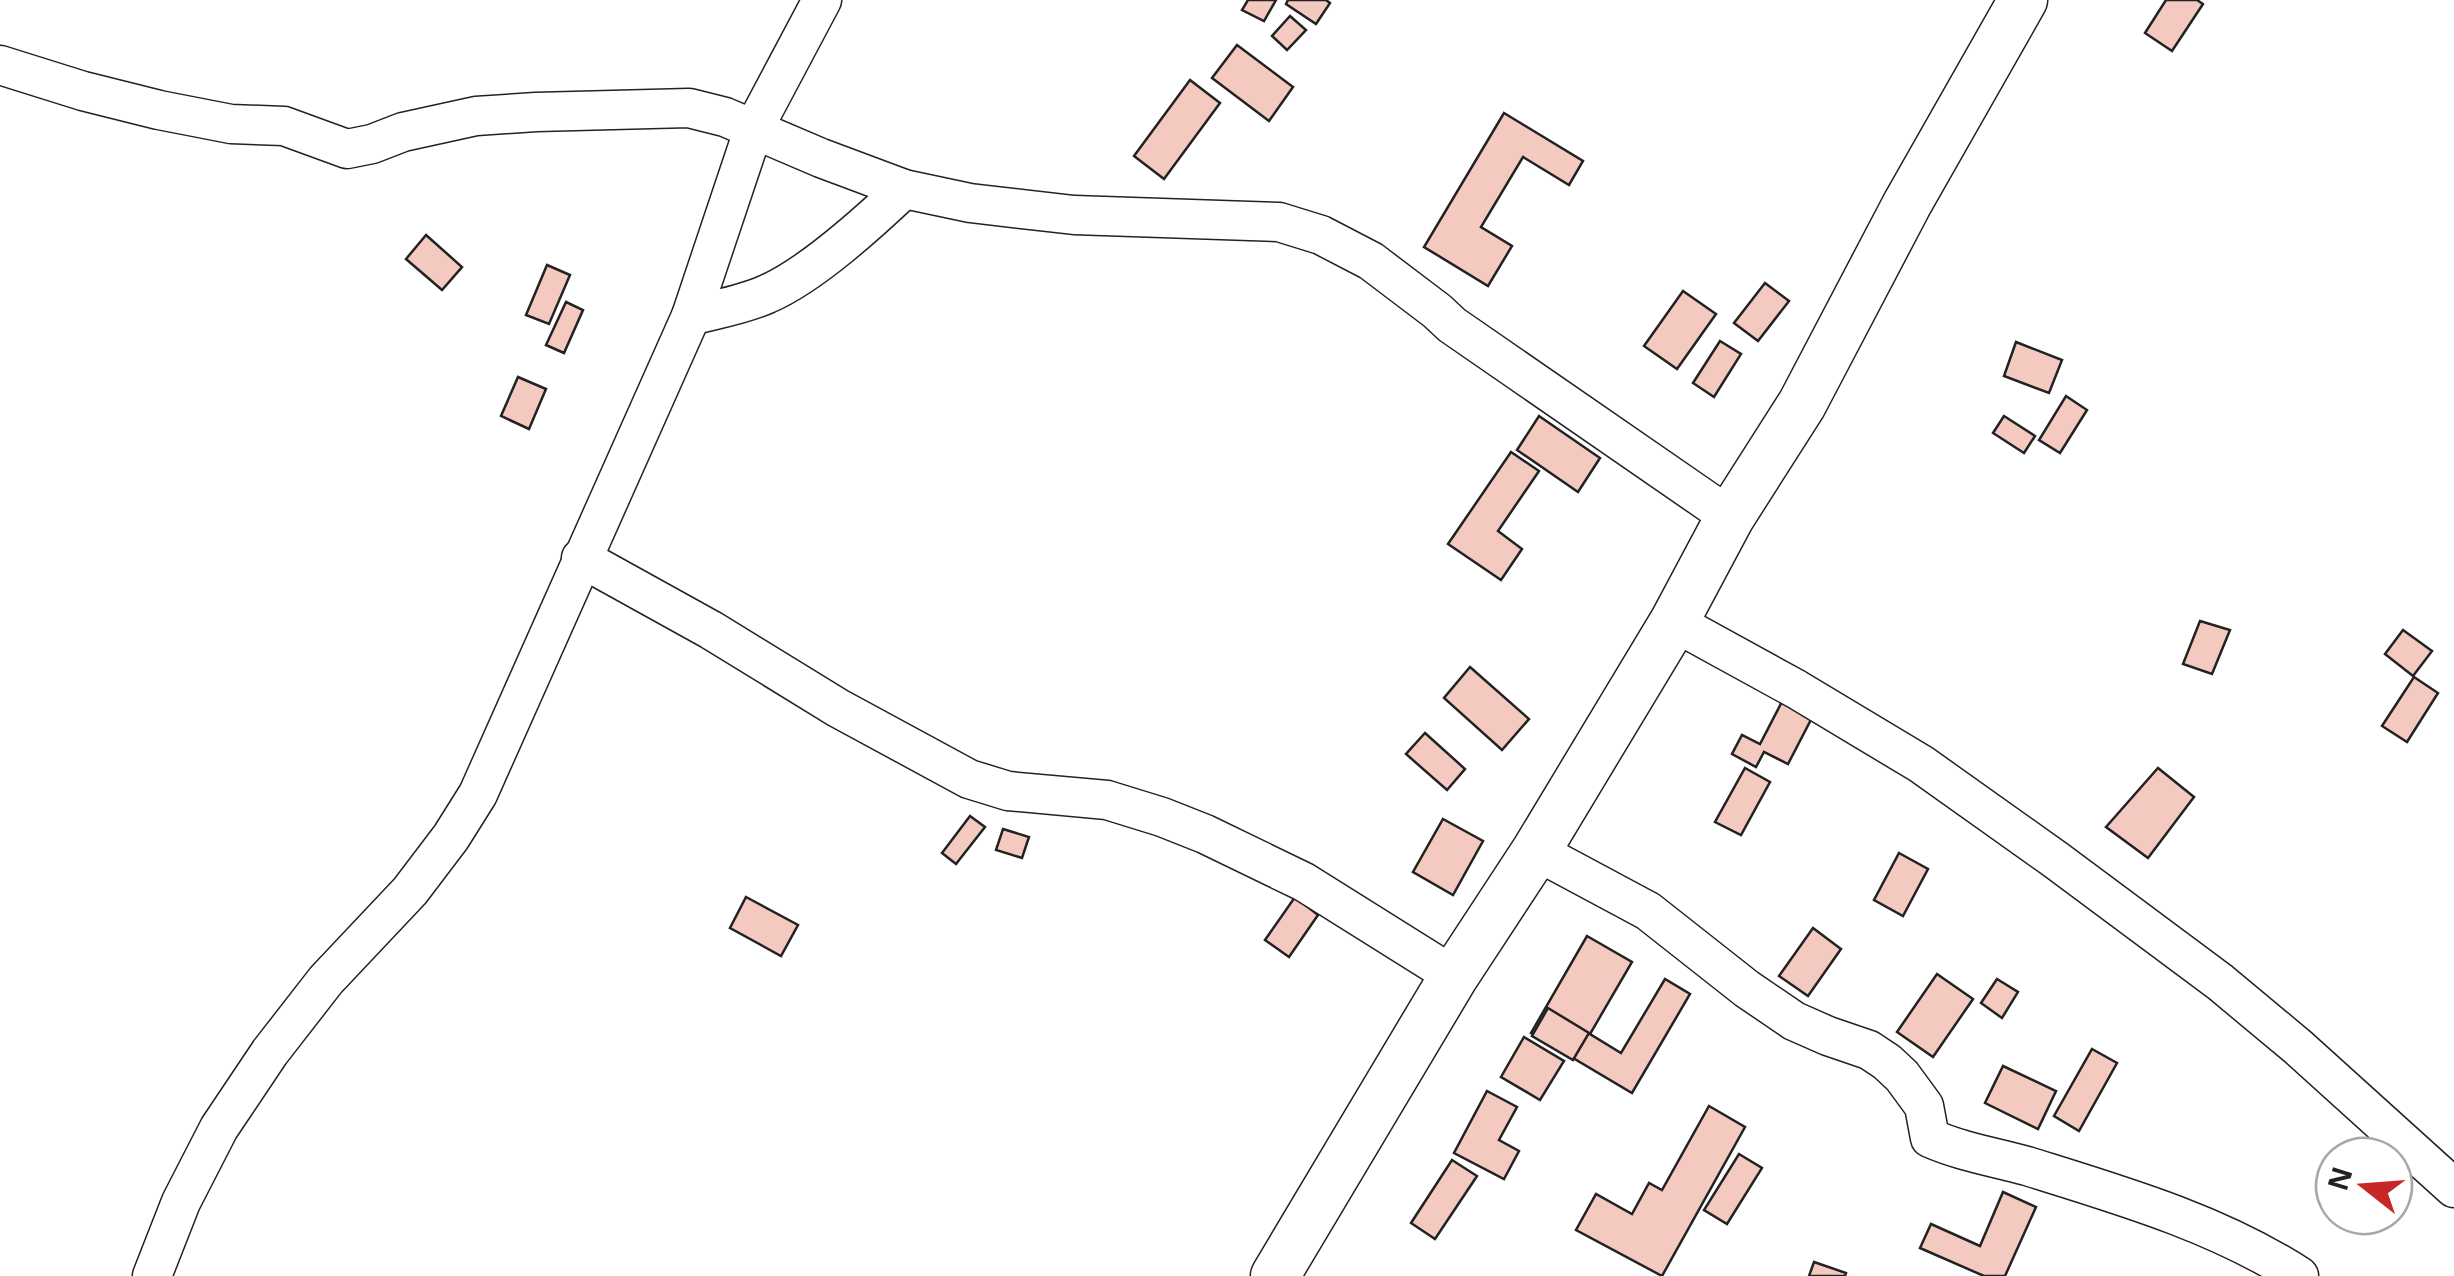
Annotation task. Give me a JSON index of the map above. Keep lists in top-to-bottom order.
{
  "north": "left"
}
